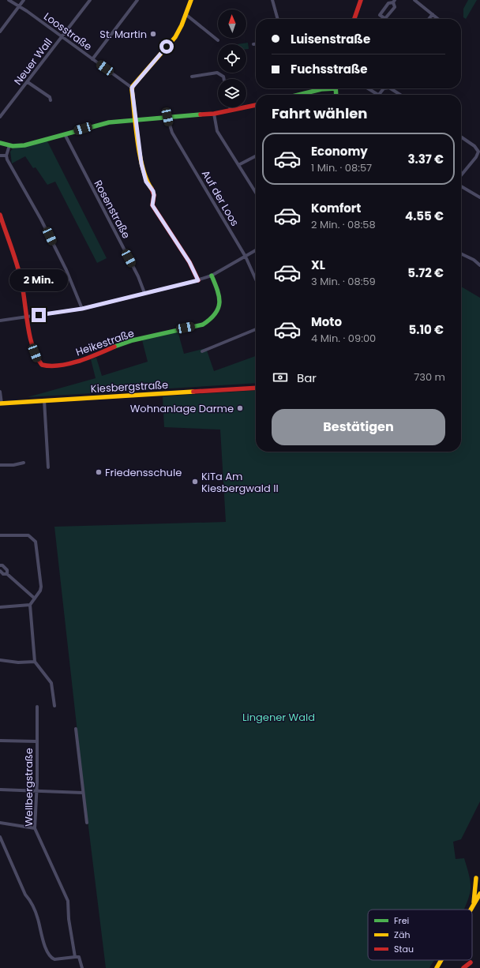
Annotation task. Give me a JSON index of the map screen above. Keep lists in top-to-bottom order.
{
  "streets": {
    "street": [
      "Loosstraße",
      "Neuer Wall",
      "Auf der Loos",
      "Rosenstraße",
      "Heikestraße",
      "Kiesbergstraße",
      "Wellbergstraße"
    ]
  },
  "crossings": [
    ["Loosstraße", "Neuer Wall"]
  ],
  "parks": ["Lingener Wald"],
  "places": [
    "St. Martin",
    "Wohnanlage Darme",
    "Friedensschule",
    "KiTa Am Kiesbergwald II"
  ],
  "legend": ["Frei", "Zäh", "Stau"],
  "north": "top",
  "page": {
    "banner": ["Luisenstraße", "Fuchsstraße"],
    "heading": "Fahrt wählen",
    "list": [
      {
        "name": "Economy",
        "note": "1 Min. · 08:57",
        "value": "3.37 €"
      },
      {
        "name": "Komfort",
        "note": "2 Min. · 08:58",
        "value": "4.55 €"
      },
      {
        "name": "XL",
        "note": "3 Min. · 08:59",
        "value": "5.72 €"
      },
      {
        "name": "Moto",
        "note": "4 Min. · 09:00",
        "value": "5.10 €"
      }
    ],
    "bubble": "2 Min.",
    "pay": ["Bar", "730 m"],
    "buttons": "Bestätigen"
  }
}
